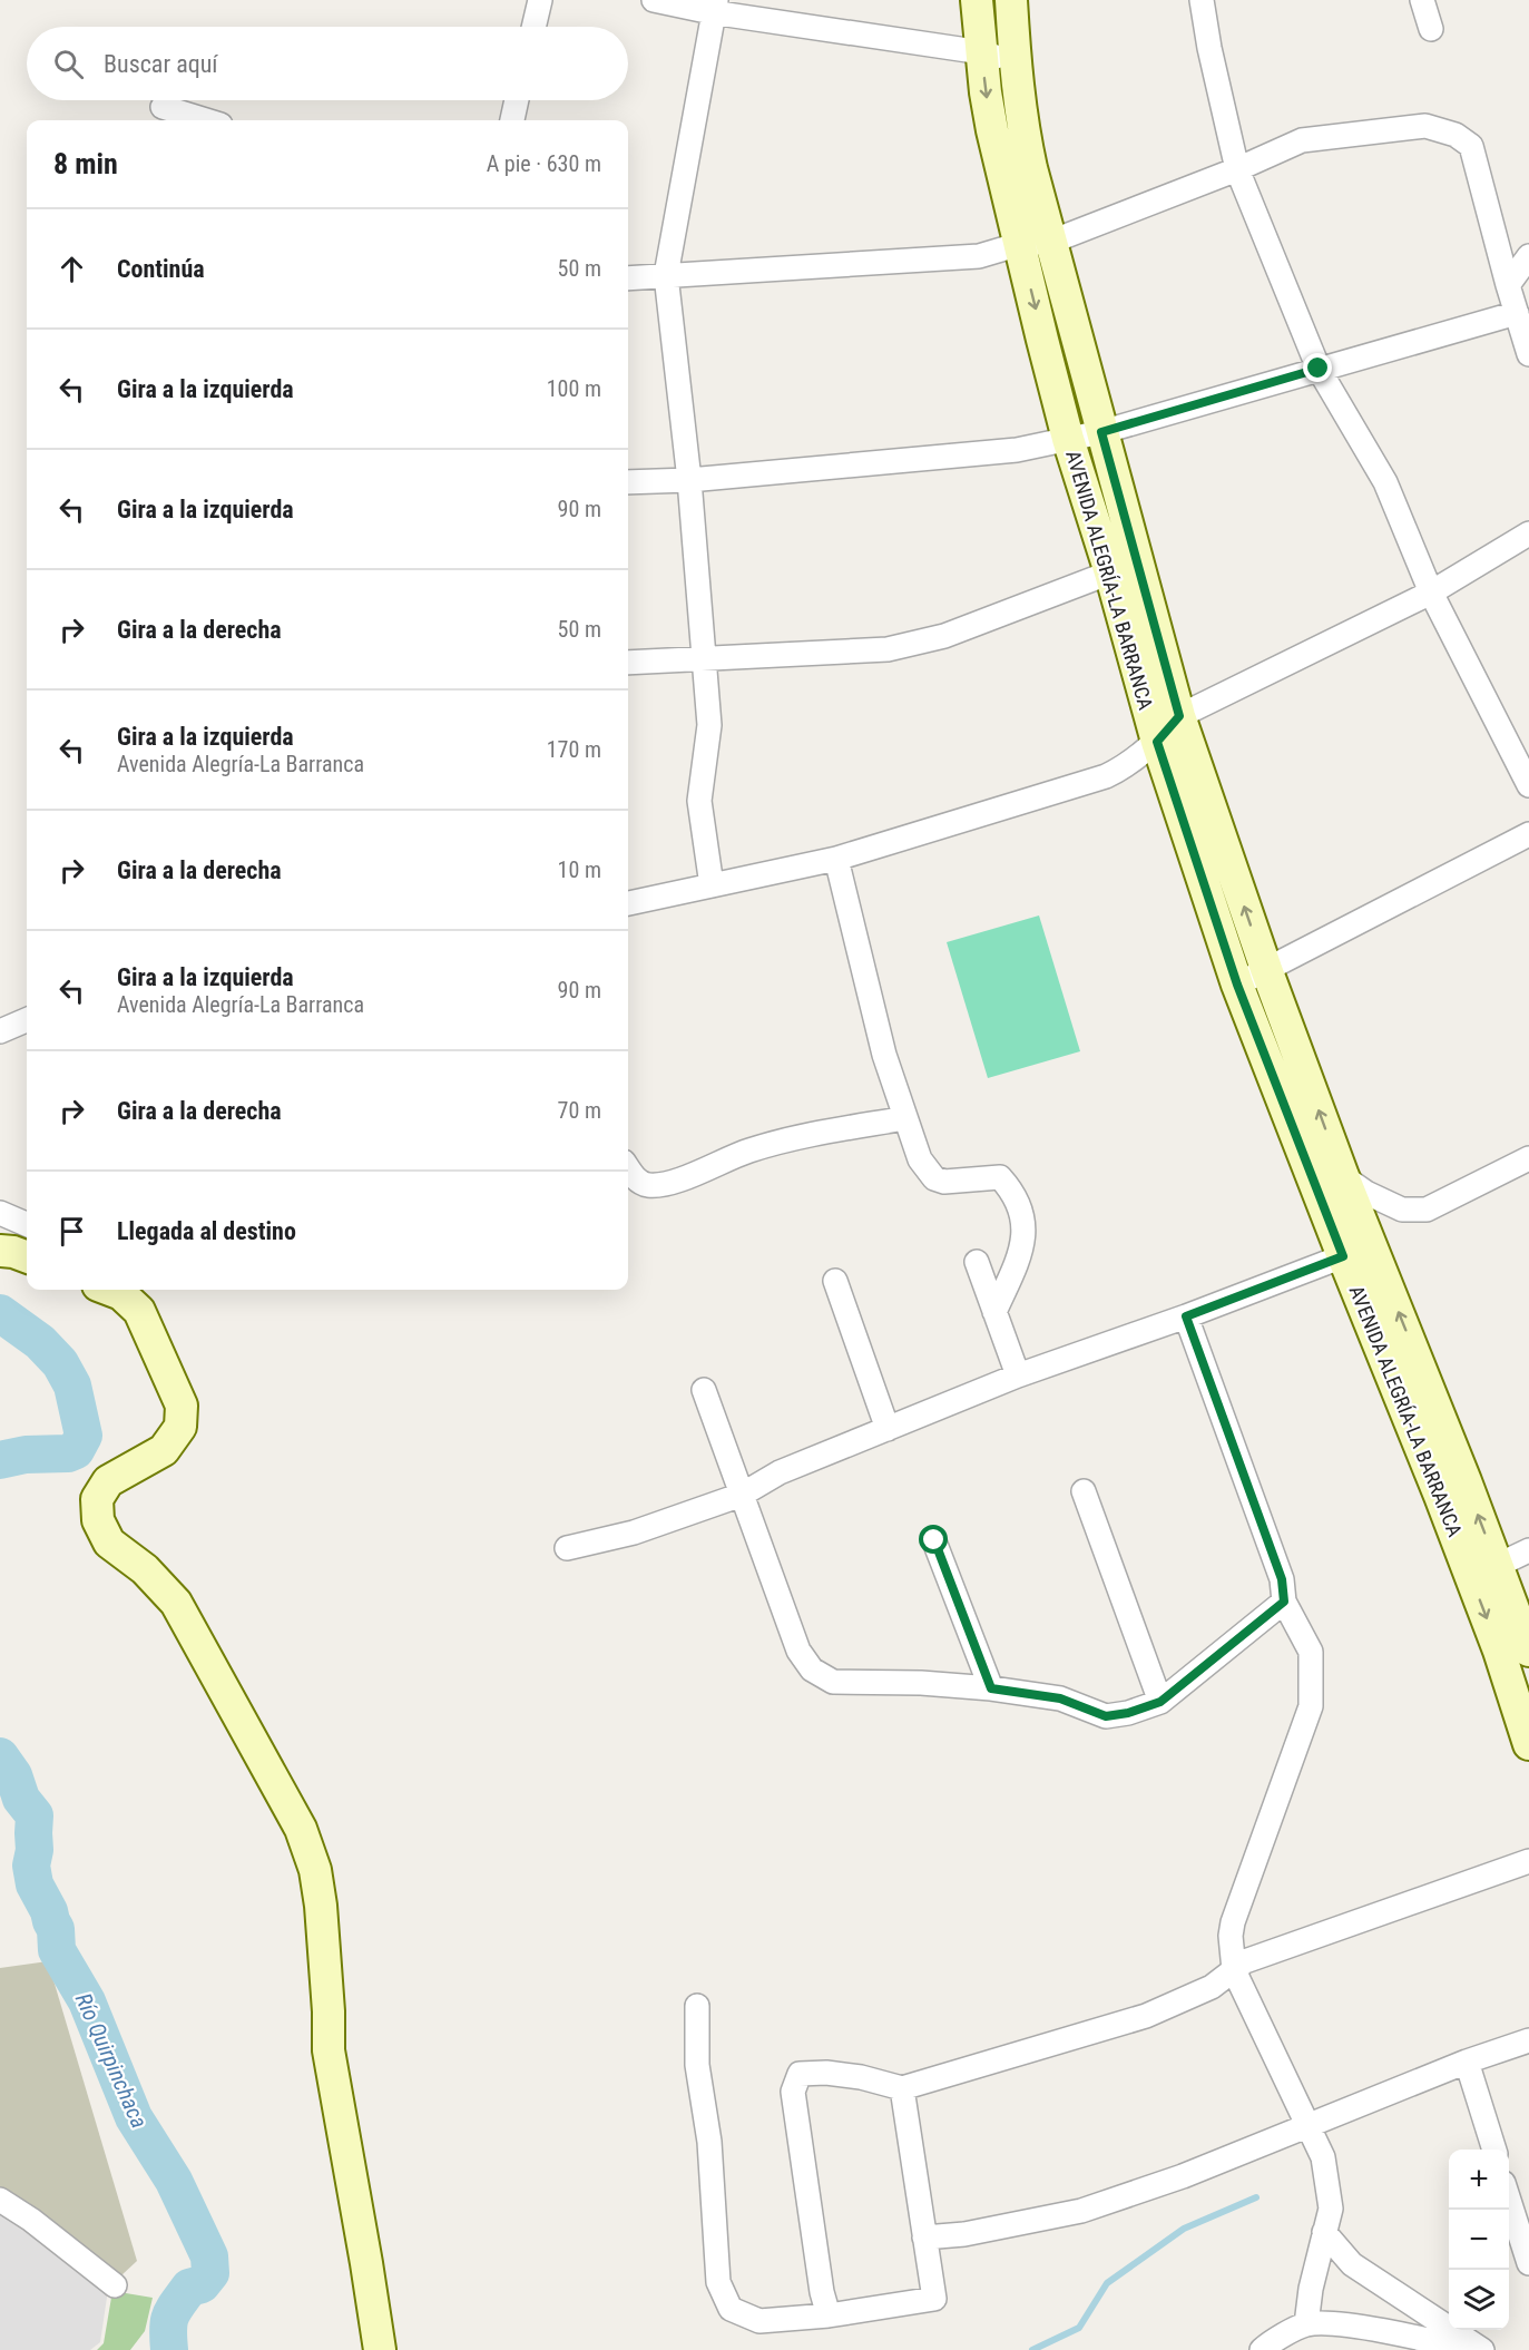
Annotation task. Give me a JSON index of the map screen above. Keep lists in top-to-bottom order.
{
  "streets": {
    "main road": ["AVENIDA ALEGRÍA-LA BARRANCA"]
  },
  "water": ["Río Quirpinchaca"],
  "page": {
    "search": "Buscar aquí",
    "heading": ["8 min", "A pie · 630 m"],
    "list": [
      ["Continúa", "50 m"],
      ["Gira a la izquierda", "100 m"],
      ["Gira a la izquierda", "90 m"],
      ["Gira a la derecha", "50 m"],
      ["Gira a la izquierda", "Avenida Alegría-La Barranca", "170 m"],
      ["Gira a la derecha", "10 m"],
      ["Gira a la izquierda", "Avenida Alegría-La Barranca", "90 m"],
      ["Gira a la derecha", "70 m"],
      "Llegada al destino"
    ],
    "map_buttons": ["+", "−"]
  }
}
